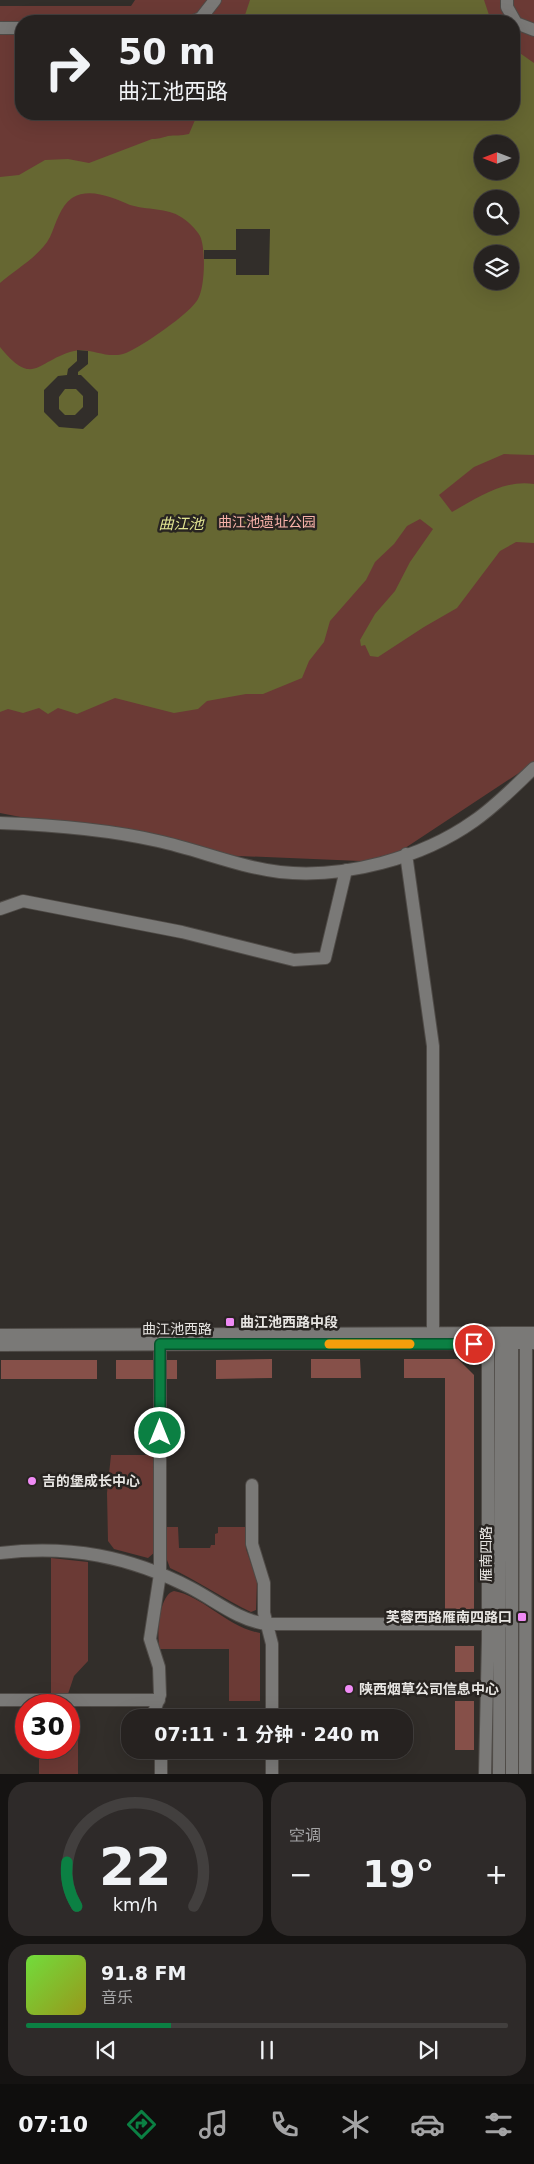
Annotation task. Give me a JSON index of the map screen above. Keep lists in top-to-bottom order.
{
  "streets": {
    "street": ["曲江池西路", "雁南四路"]
  },
  "crossings": [
    ["曲江池西路", "雁南四路"]
  ],
  "water": ["曲江池"],
  "parks": ["曲江池遗址公园"],
  "places": {
    "transit": ["曲江池西路中段", "芙蓉西路雁南四路口"],
    "other": ["吉的堡成长中心", "陕西烟草公司信息中心"]
  },
  "north": "left",
  "page": {
    "turn": ["50 m", "曲江池西路"],
    "limit": "30",
    "trip": "07:11 · 1 分钟 · 240 m",
    "tile": "空调",
    "heat": ["−", "19°", "+"],
    "song": ["91.8 FM", "音乐"],
    "tabs": "07:10",
    "gauge": ["22", "km/h"]
  }
}
